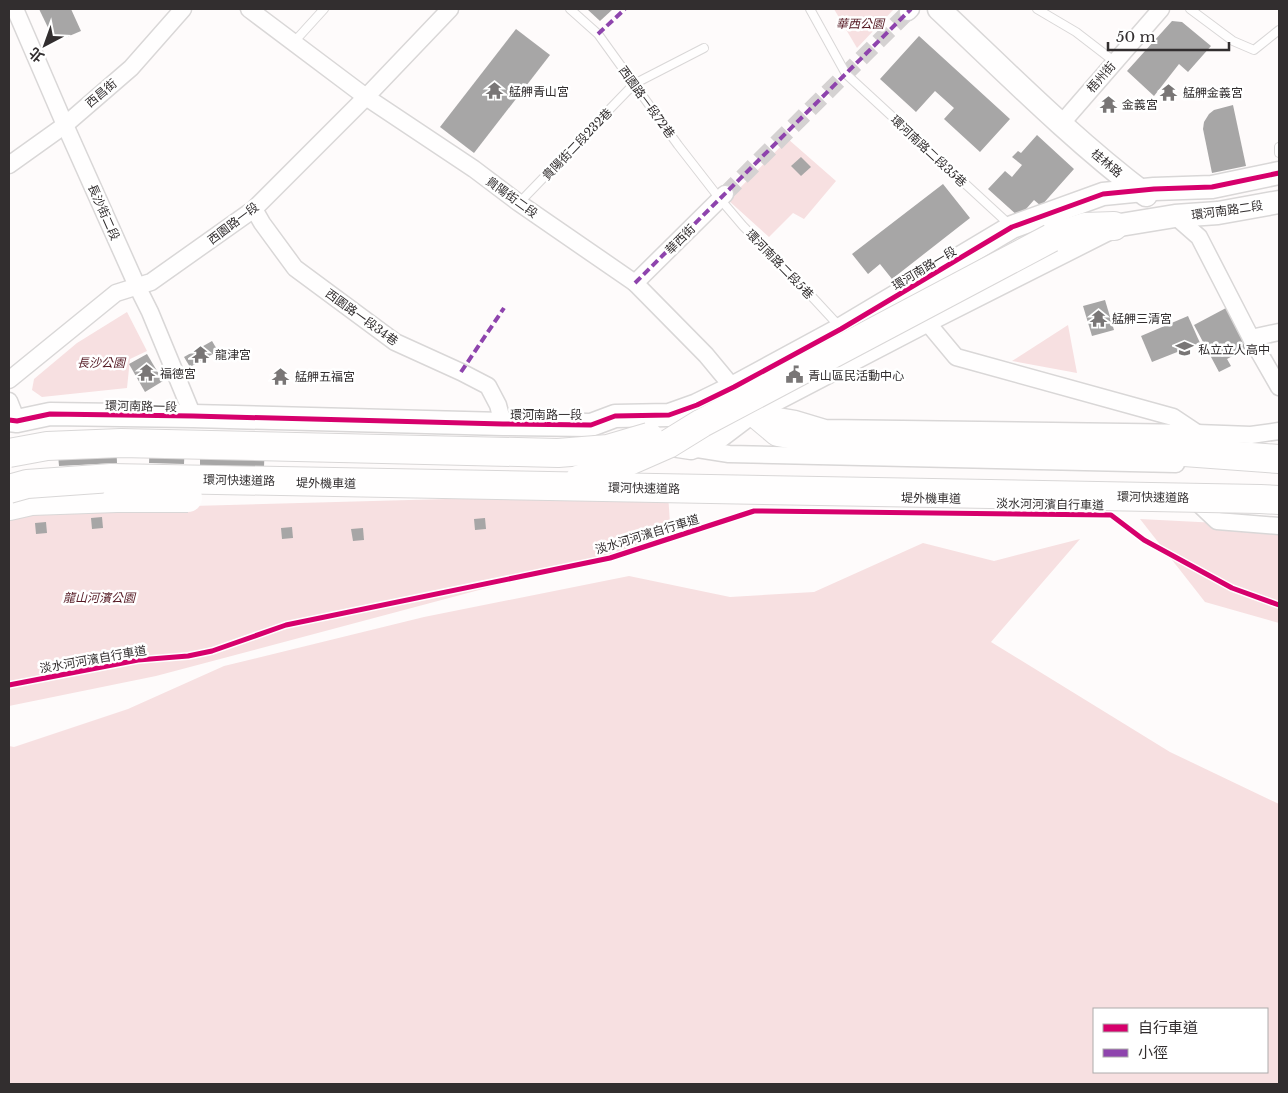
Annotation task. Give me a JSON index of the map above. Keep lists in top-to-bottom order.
{
  "streets": {
    "highway": ["環河快速道路"],
    "street": [
      "梧州街",
      "西昌街",
      "桂林路",
      "貴陽街二段",
      "環河南路二段",
      "長沙街二段",
      "西園路一段",
      "華西街",
      "環河南路一段",
      "西園路一段34巷",
      "堤外機車道"
    ],
    "lane": [
      "西園路一段72巷",
      "貴陽街二段232巷",
      "環河南路二段35巷",
      "環河南路二段5巷"
    ],
    "cycle path": ["淡水河河濱自行車道"]
  },
  "crossings": [
    ["梧州街", "桂林路"],
    ["西昌街", "長沙街二段"],
    ["西園路一段72巷", "貴陽街二段232巷"],
    ["西園路一段72巷", "華西街"],
    ["西園路一段72巷", "環河南路二段5巷"],
    ["貴陽街二段232巷", "貴陽街二段"],
    ["環河南路二段35巷", "環河南路一段"],
    ["桂林路", "環河南路二段"],
    ["桂林路", "環河南路一段"],
    ["貴陽街二段", "西園路一段"],
    ["貴陽街二段", "華西街"],
    ["貴陽街二段", "環河南路一段"],
    ["環河南路二段", "環河南路一段"],
    ["長沙街二段", "西園路一段"],
    ["長沙街二段", "環河南路一段"],
    ["西園路一段", "西園路一段34巷"],
    ["華西街", "環河南路二段5巷"],
    ["環河南路二段5巷", "環河南路一段"],
    ["環河南路一段", "西園路一段34巷"],
    ["環河快速道路", "堤外機車道"]
  ],
  "parks": ["華西公園", "長沙公園", "龍山河濱公園"],
  "places": {
    "temple": [
      "艋舺青山宮",
      "艋舺金義宮",
      "金義宮",
      "艋舺三清宮",
      "龍津宮",
      "福德宮",
      "艋舺五福宮"
    ],
    "school or university": ["私立立人高中"],
    "public building": ["青山區民活動中心"]
  },
  "legend": ["自行車道", "小徑"],
  "scale_bar": "50 m",
  "north": "bottom left"
}
